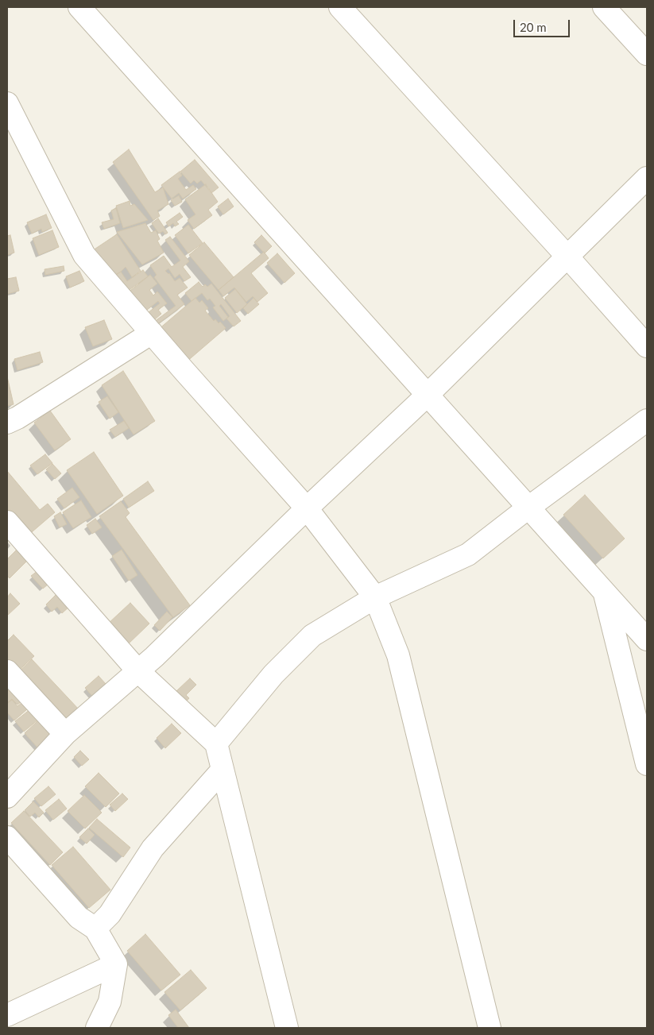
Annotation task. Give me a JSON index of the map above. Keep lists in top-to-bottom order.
{
  "scale_bar": "20 m"
}
